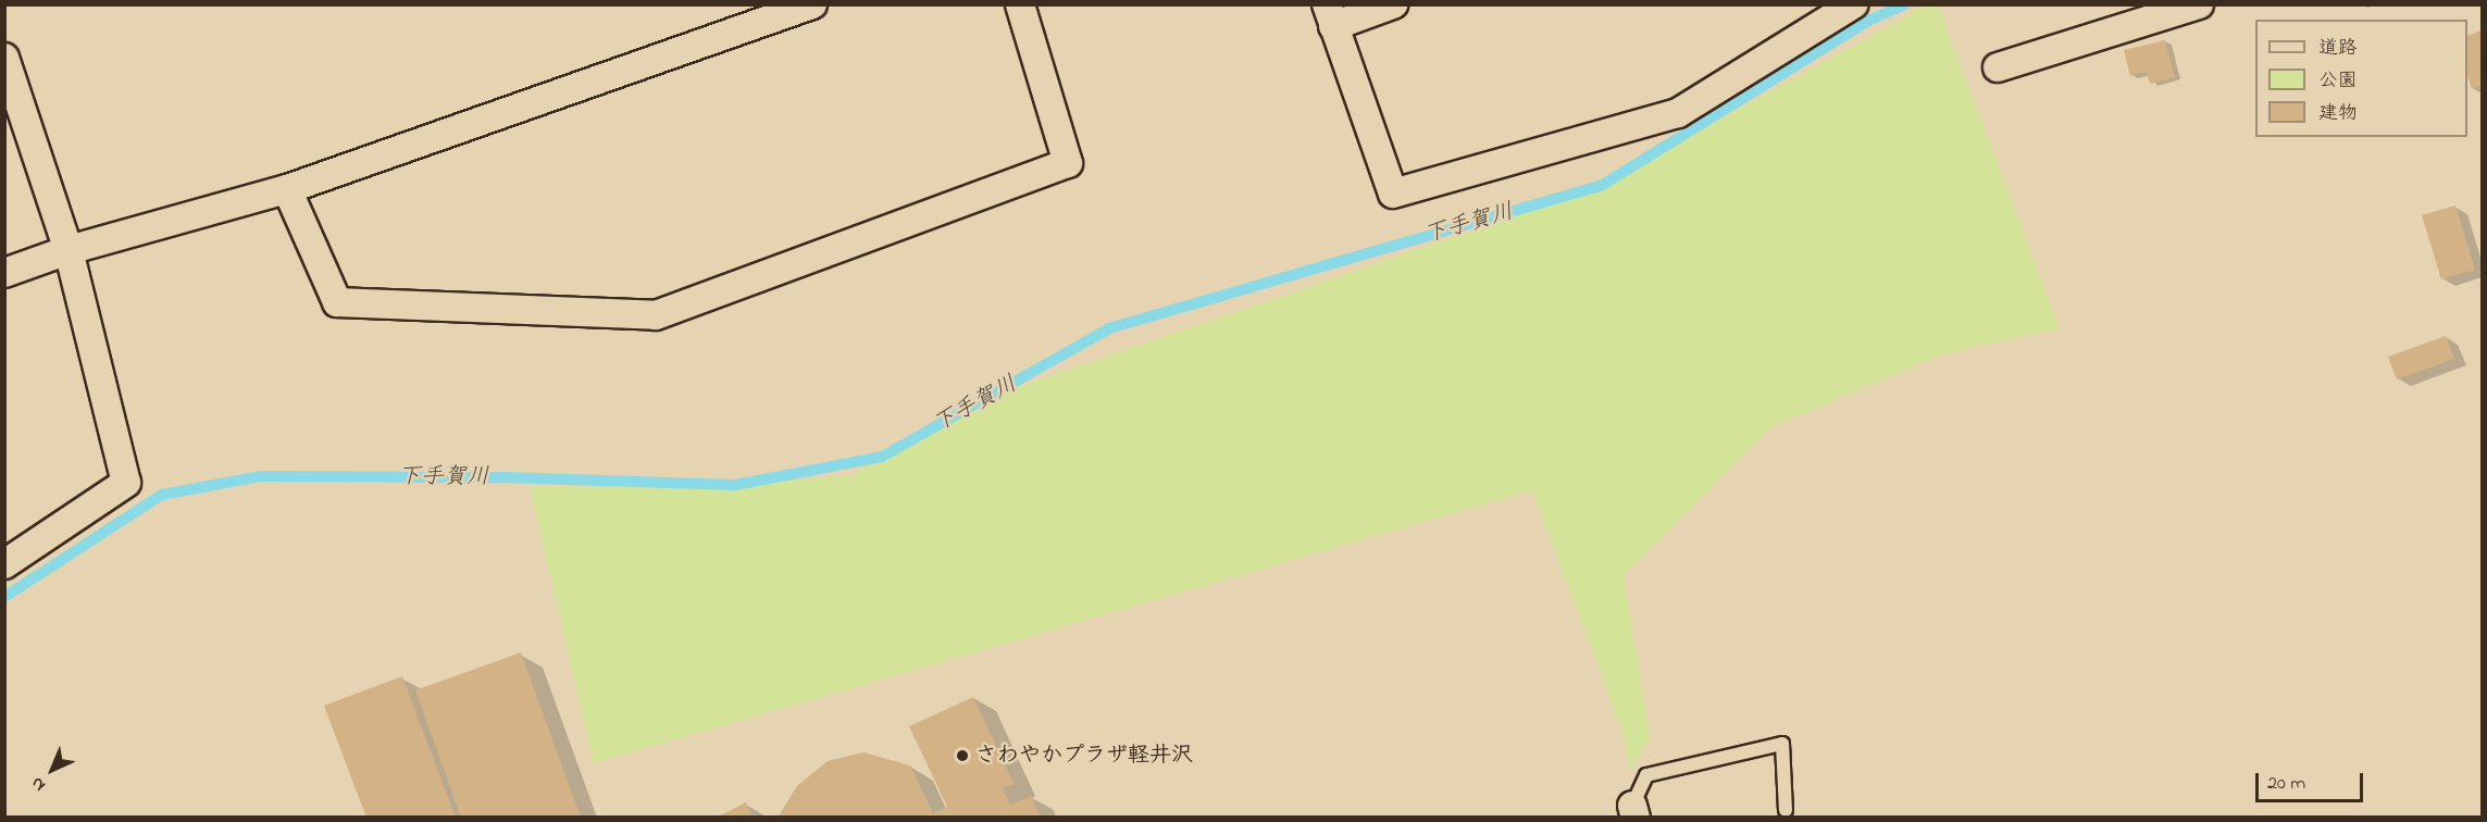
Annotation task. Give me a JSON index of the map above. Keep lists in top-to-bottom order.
{
  "water": ["下手賀川"],
  "places": ["さわやかプラザ軽井沢"],
  "legend": ["道路", "公園", "建物"],
  "scale_bar": "20 m",
  "north": "bottom left"
}
